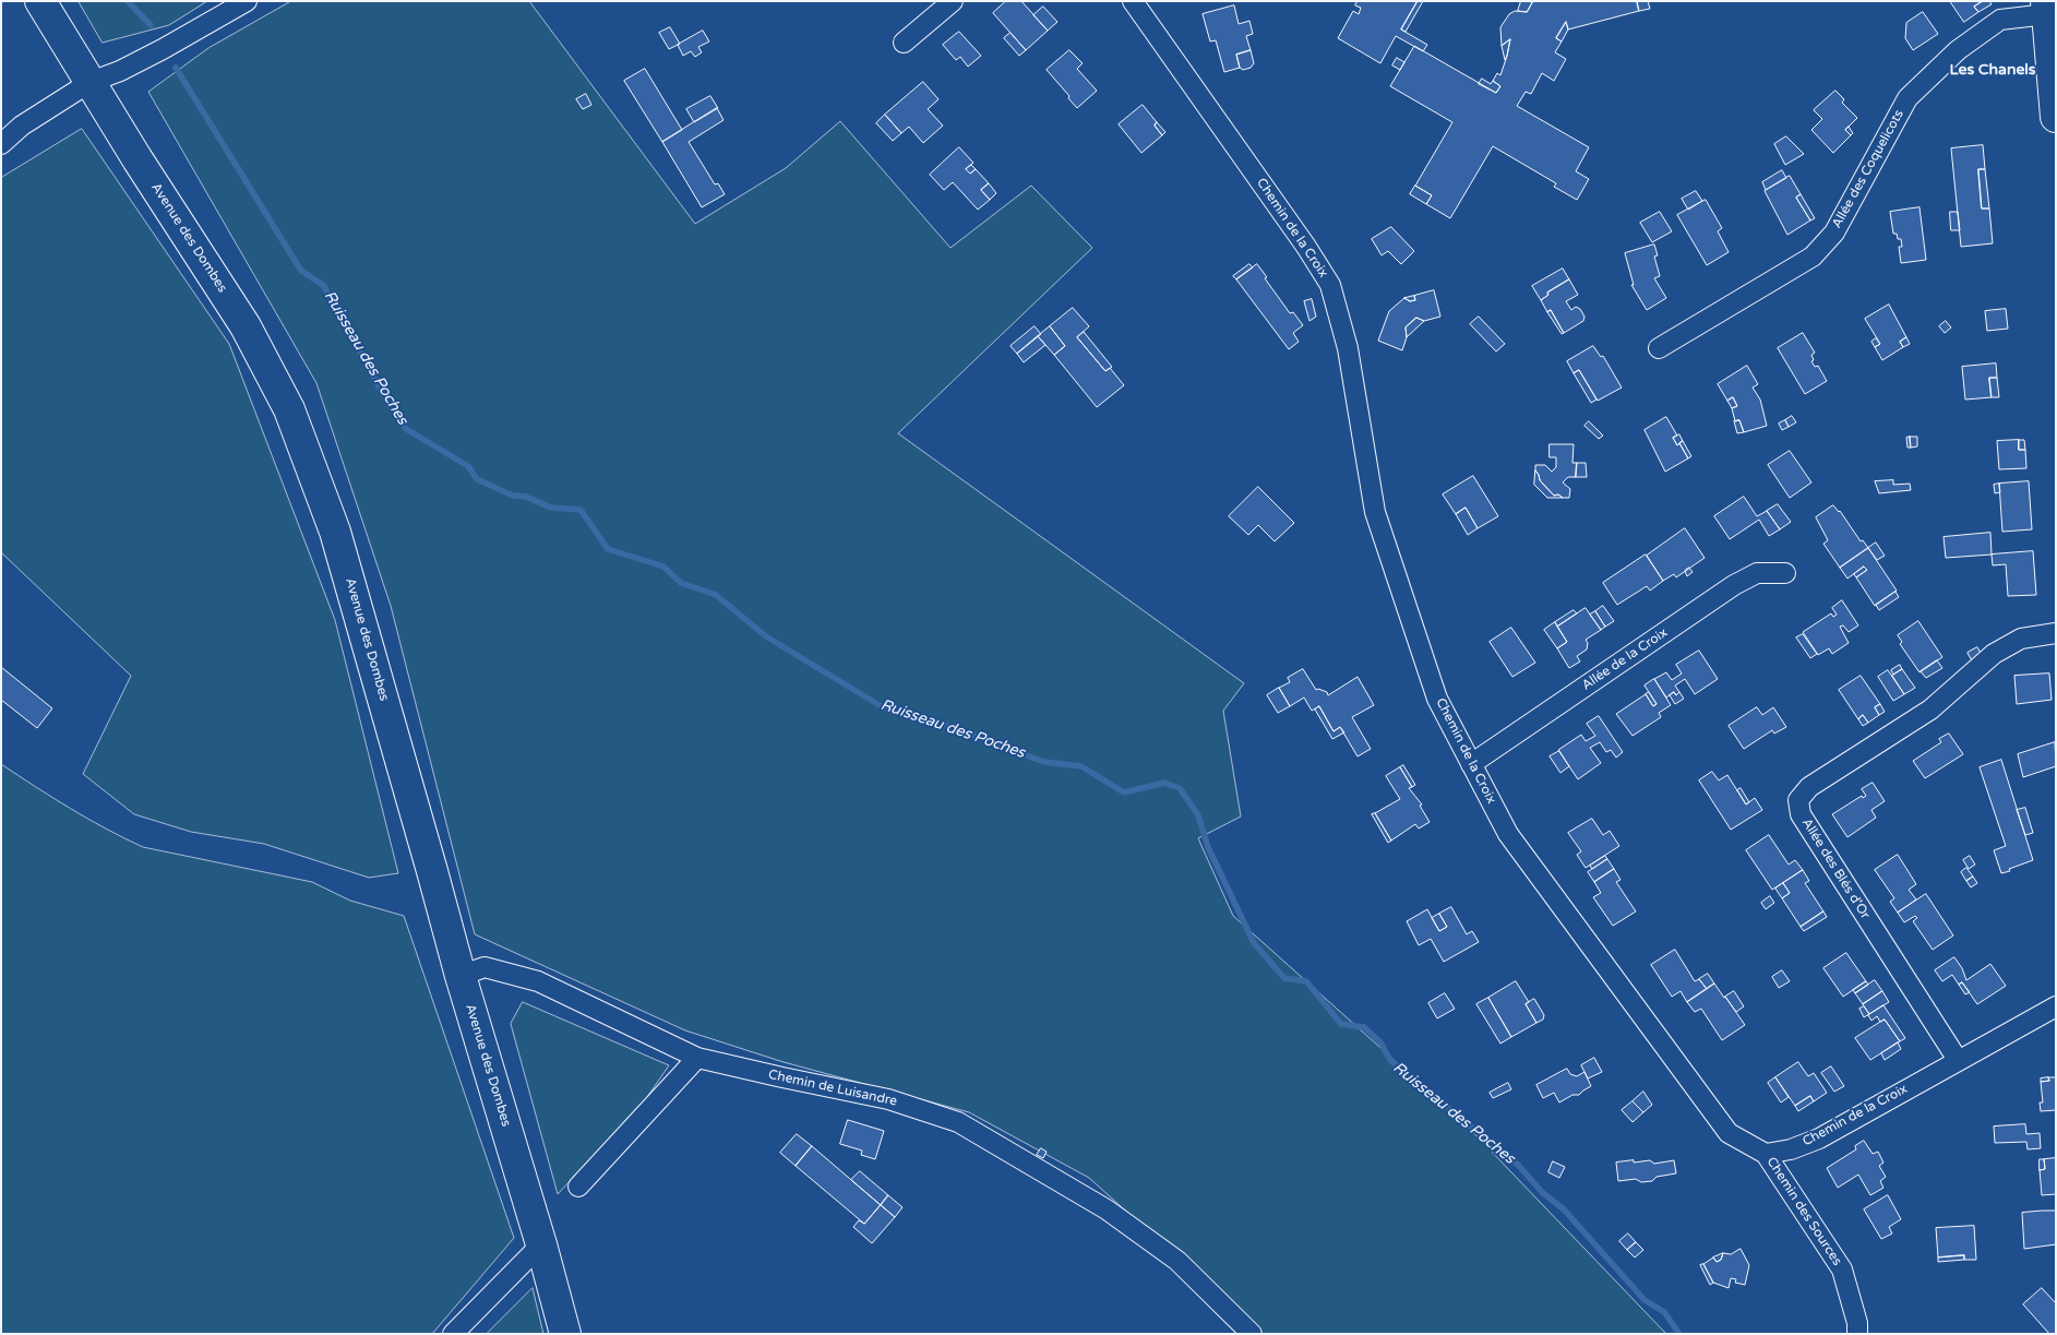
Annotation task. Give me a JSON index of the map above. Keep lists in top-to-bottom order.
{
  "streets": {
    "main road": ["Avenue des Dombes"],
    "street": [
      "Allée des Coquelicots",
      "Chemin de la Croix",
      "Allée de la Croix",
      "Allée des Blés d'Or",
      "Chemin de Luisandre",
      "Chemin des Sources"
    ]
  },
  "crossings": [
    ["Chemin de la Croix", "Allée de la Croix"],
    ["Chemin de la Croix", "Allée des Blés d'Or"],
    ["Chemin de la Croix", "Chemin des Sources"],
    ["Avenue des Dombes", "Chemin de Luisandre"]
  ],
  "districts": ["Les Chanels"],
  "water": ["Ruisseau des Poches"]
}
